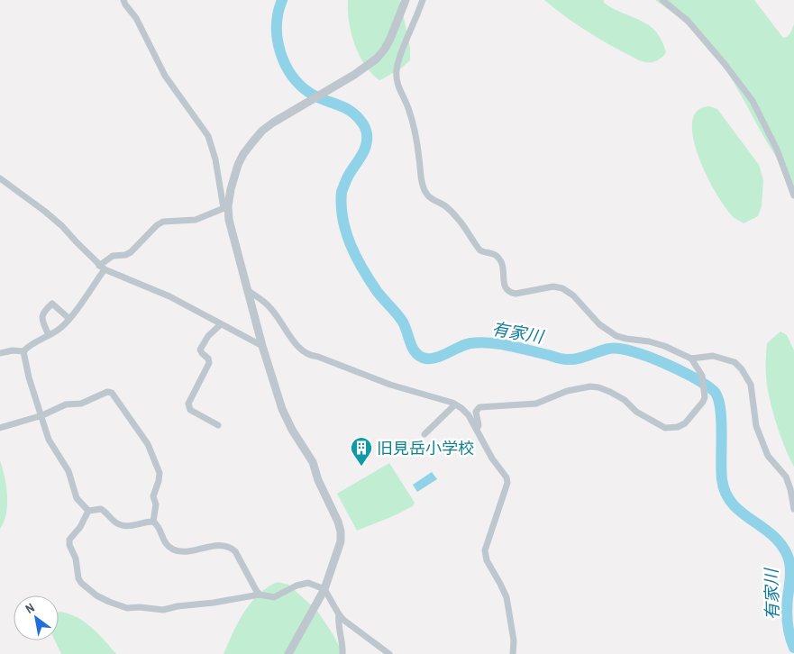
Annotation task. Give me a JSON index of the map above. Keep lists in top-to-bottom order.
{
  "water": ["有家川"],
  "places": {
    "building": ["旧見岳小学校"]
  },
  "north": "top left"
}
